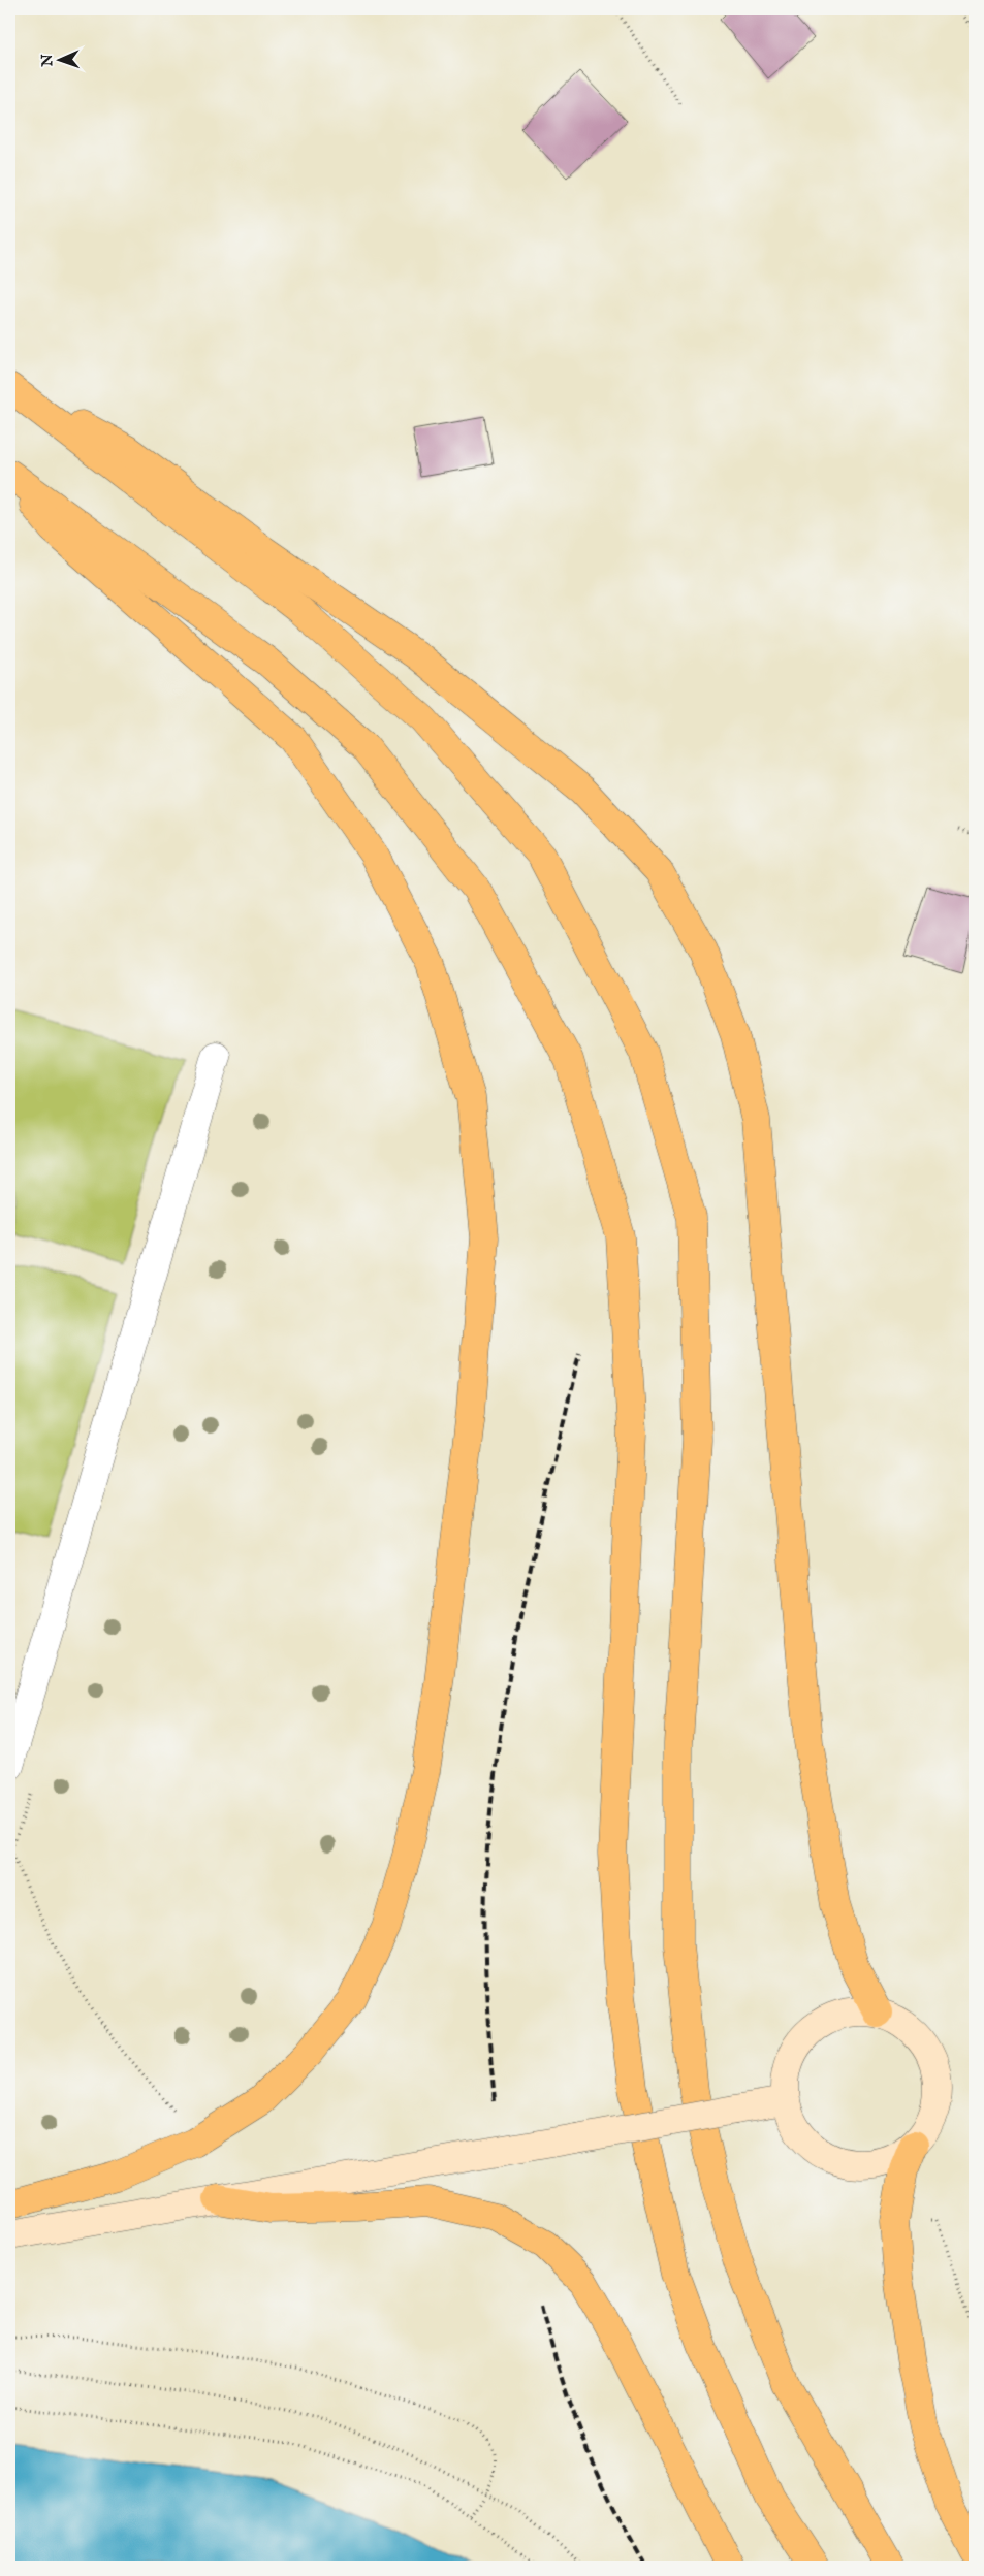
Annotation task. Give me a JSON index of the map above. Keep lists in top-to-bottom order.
{
  "north": "left"
}
